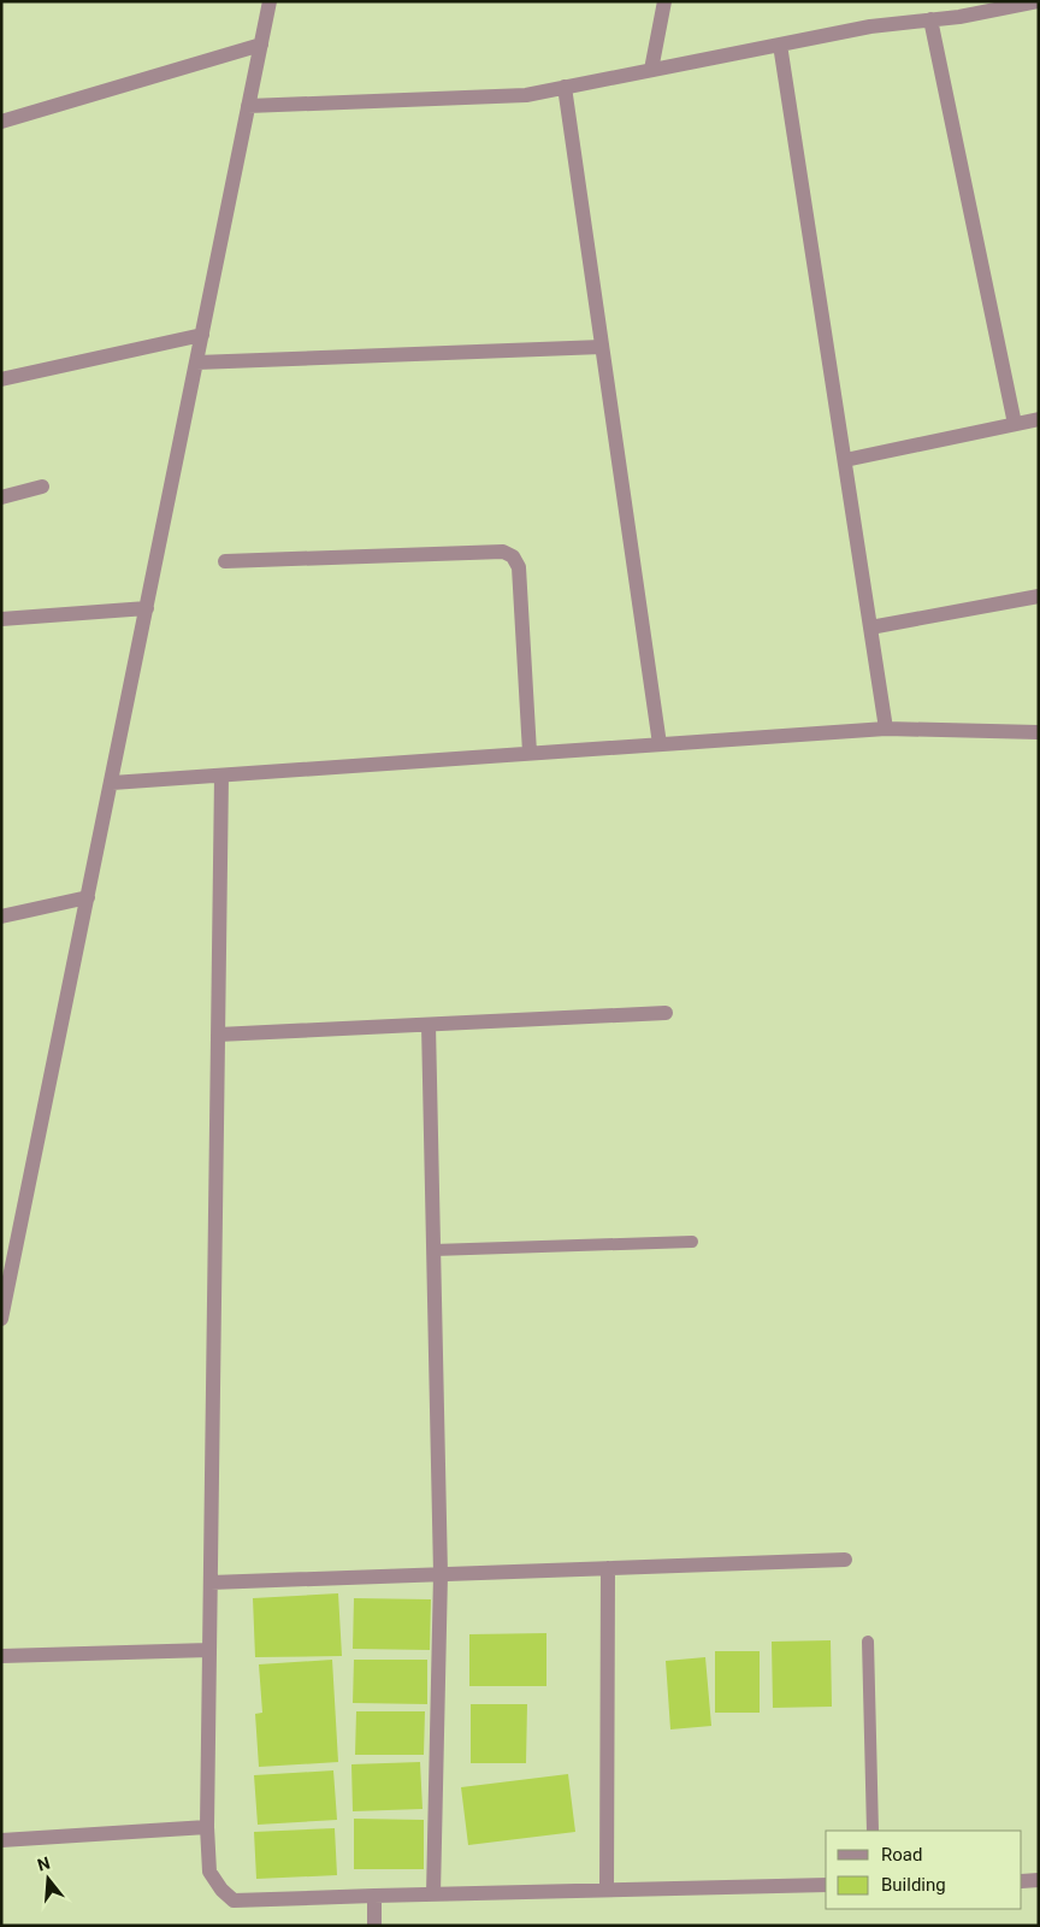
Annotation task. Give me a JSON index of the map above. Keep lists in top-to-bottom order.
{
  "legend": ["Road", "Building"],
  "north": "top"
}
